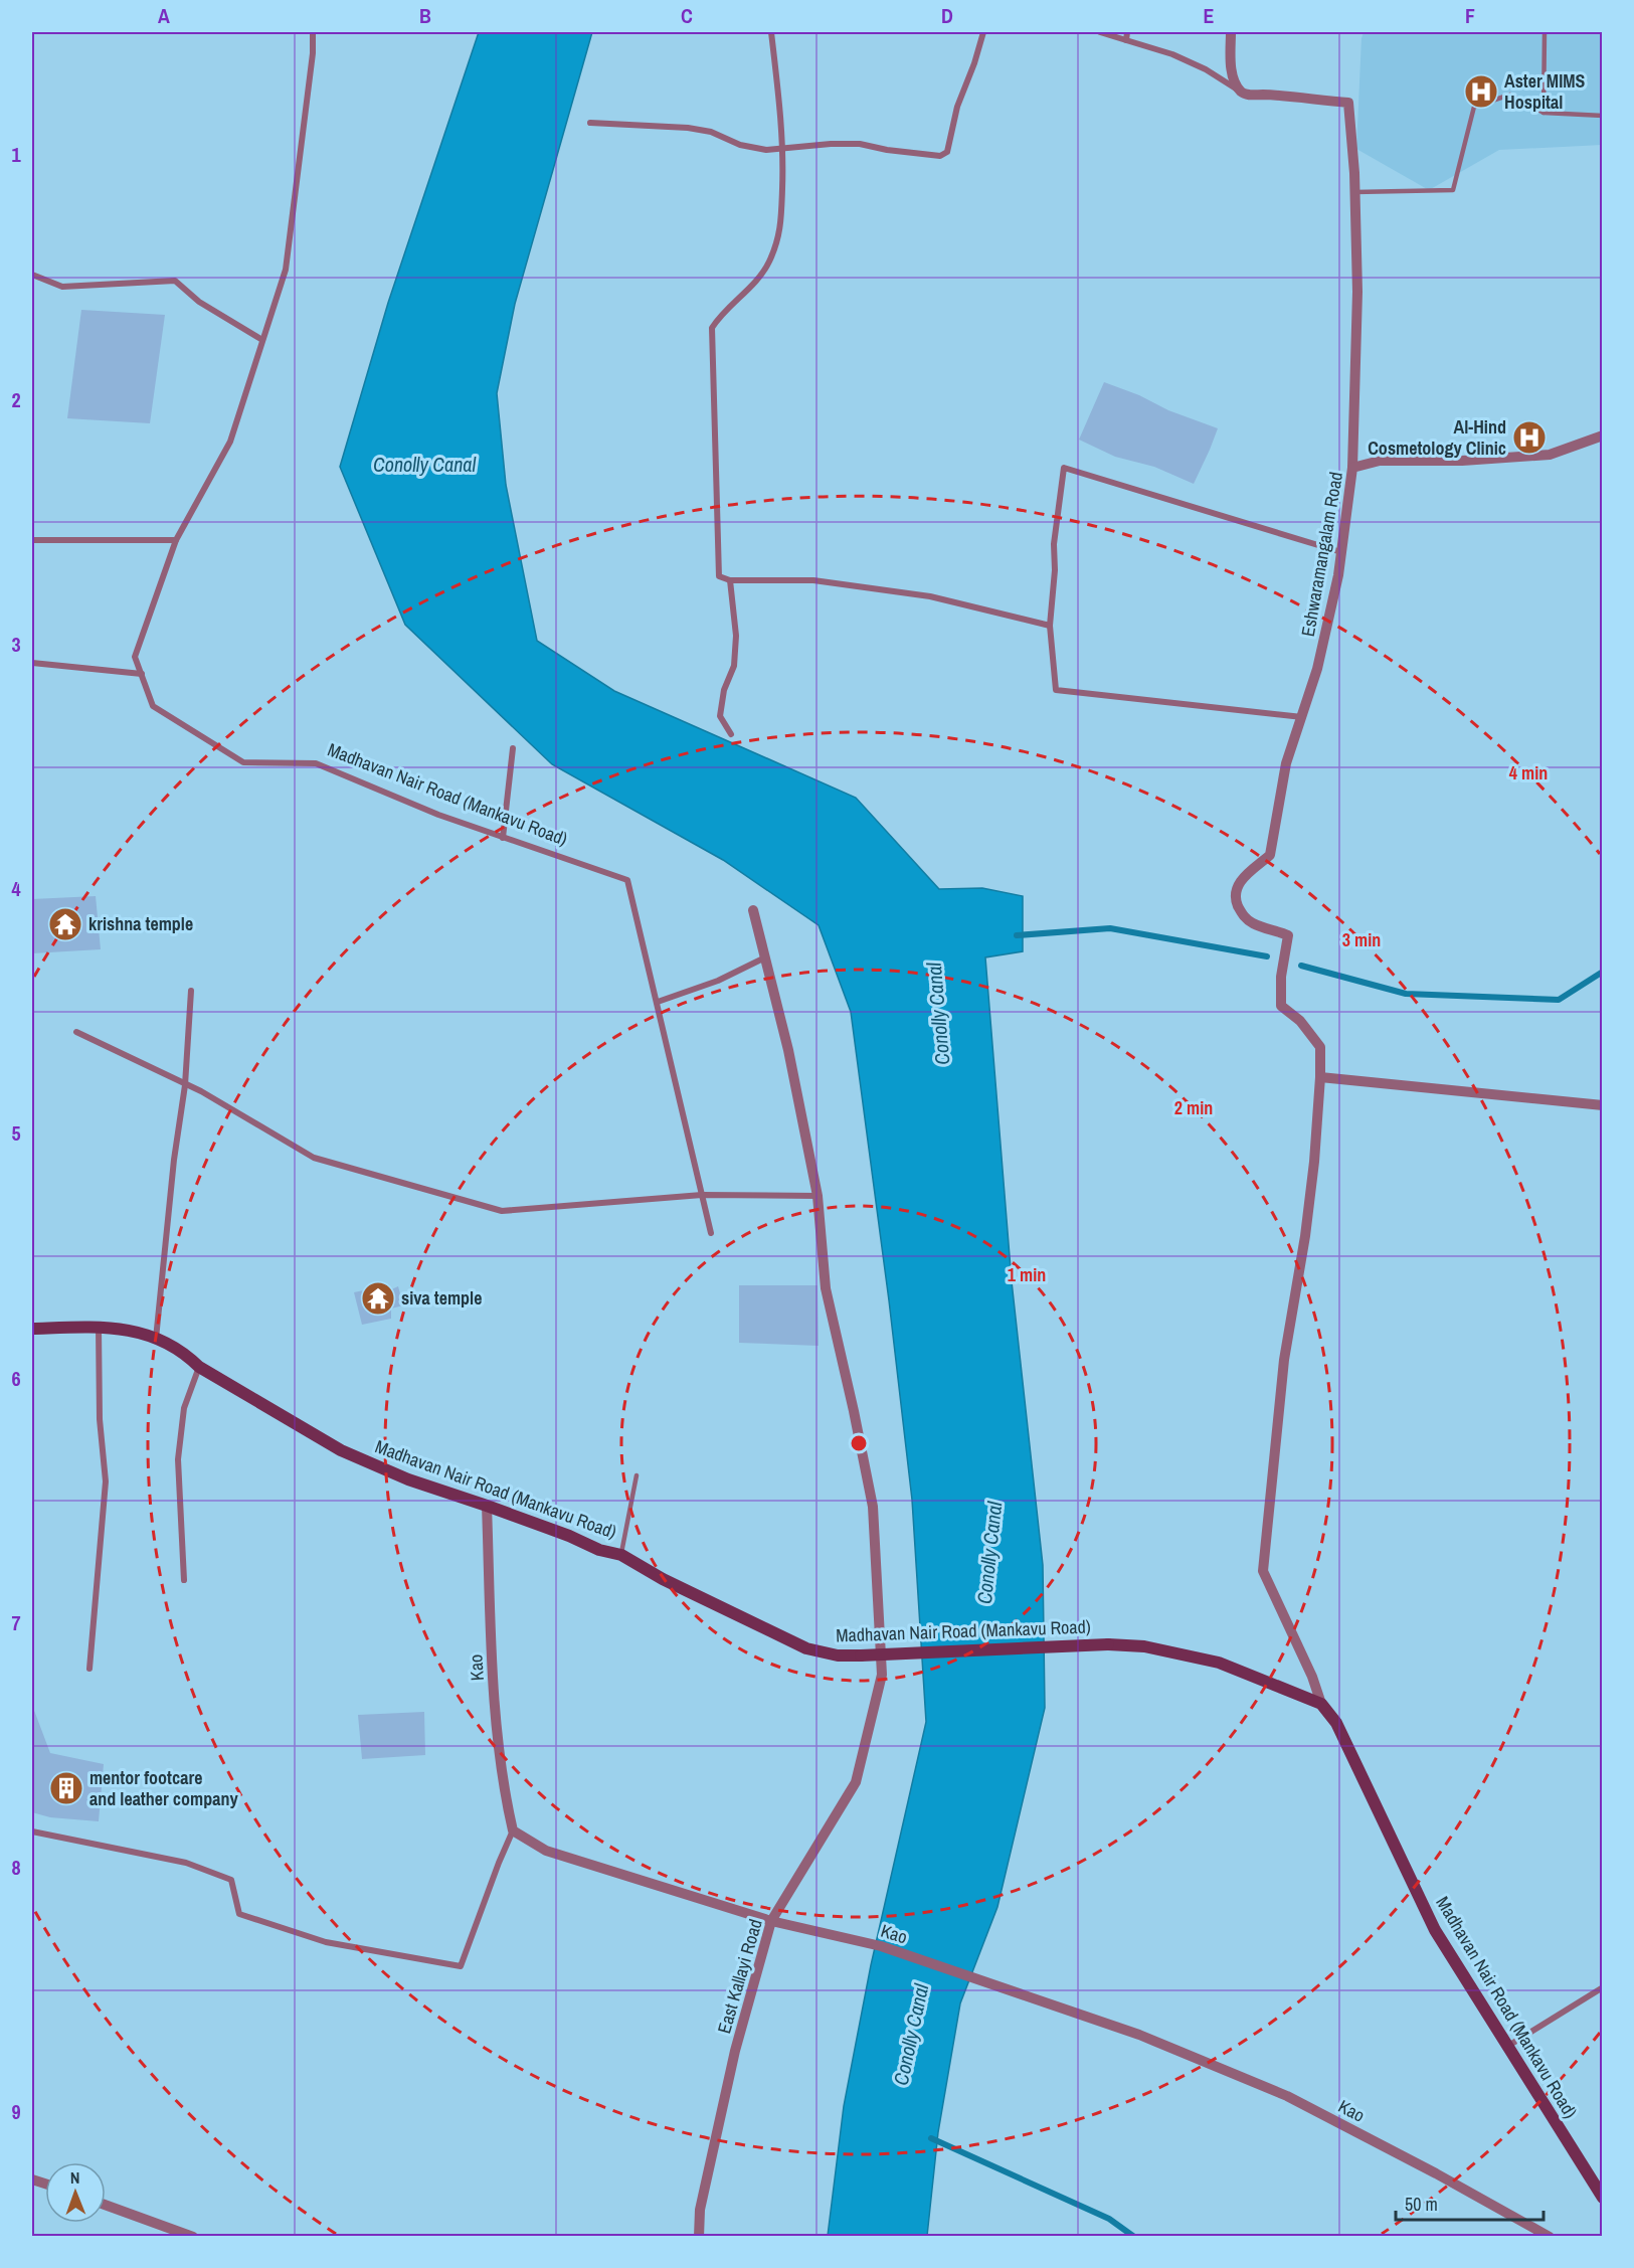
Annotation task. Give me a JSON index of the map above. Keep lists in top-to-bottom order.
{
  "streets": {
    "main road": ["Madhavan Nair Road (Mankavu Road)"],
    "street": ["Eshwaramangalam Road", "Kao", "East Kallayi Road"]
  },
  "crossings": [
    ["Madhavan Nair Road (Mankavu Road)", "Kao"],
    ["Kao", "East Kallayi Road"]
  ],
  "water": ["Conolly Canal"],
  "places": {
    "hospital": ["Aster MIMS Hospital", "Al-Hind Cosmetology Clinic"],
    "temple": ["krishna temple", "siva temple"],
    "building": ["mentor footcare and leather company"]
  },
  "scale_bar": "50 m",
  "north": "top",
  "grid": {
    "columns": [
      "A",
      "B",
      "C",
      "D",
      "E",
      "F"
    ],
    "rows": [
      "1",
      "2",
      "3",
      "4",
      "5",
      "6",
      "7",
      "8",
      "9"
    ]
  },
  "rings": [
    "4 min",
    "3 min",
    "2 min",
    "1 min"
  ]
}
